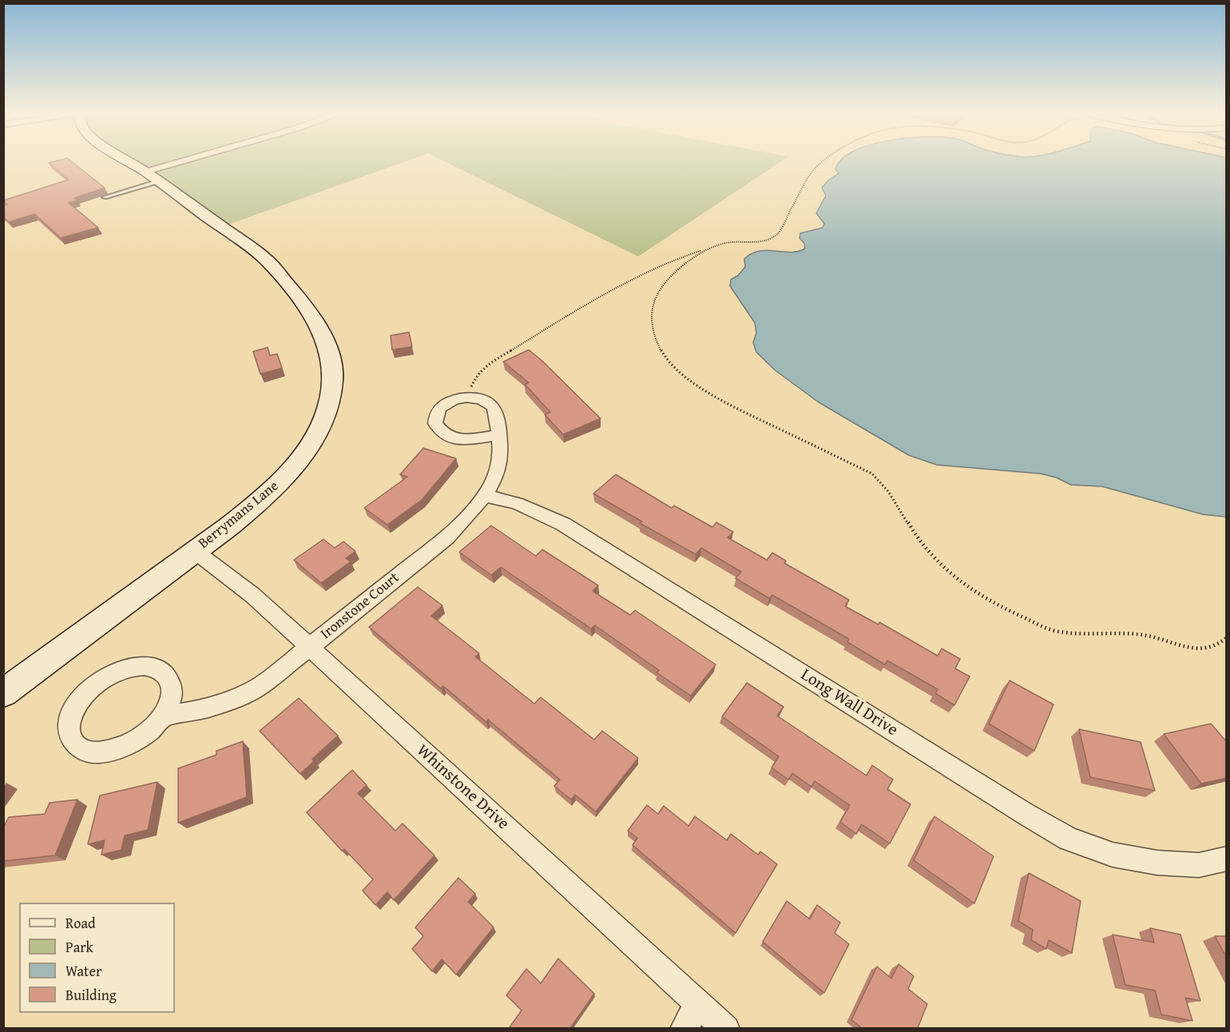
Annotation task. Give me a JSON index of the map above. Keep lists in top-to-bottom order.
{
  "streets": {
    "street": [
      "Berrymans Lane",
      "Ironstone Court",
      "Long Wall Drive",
      "Whinstone Drive"
    ]
  },
  "crossings": [
    ["Berrymans Lane", "Whinstone Drive"],
    ["Ironstone Court", "Long Wall Drive"],
    ["Ironstone Court", "Whinstone Drive"]
  ],
  "legend": [
    "Road",
    "Park",
    "Water",
    "Building"
  ]
}
